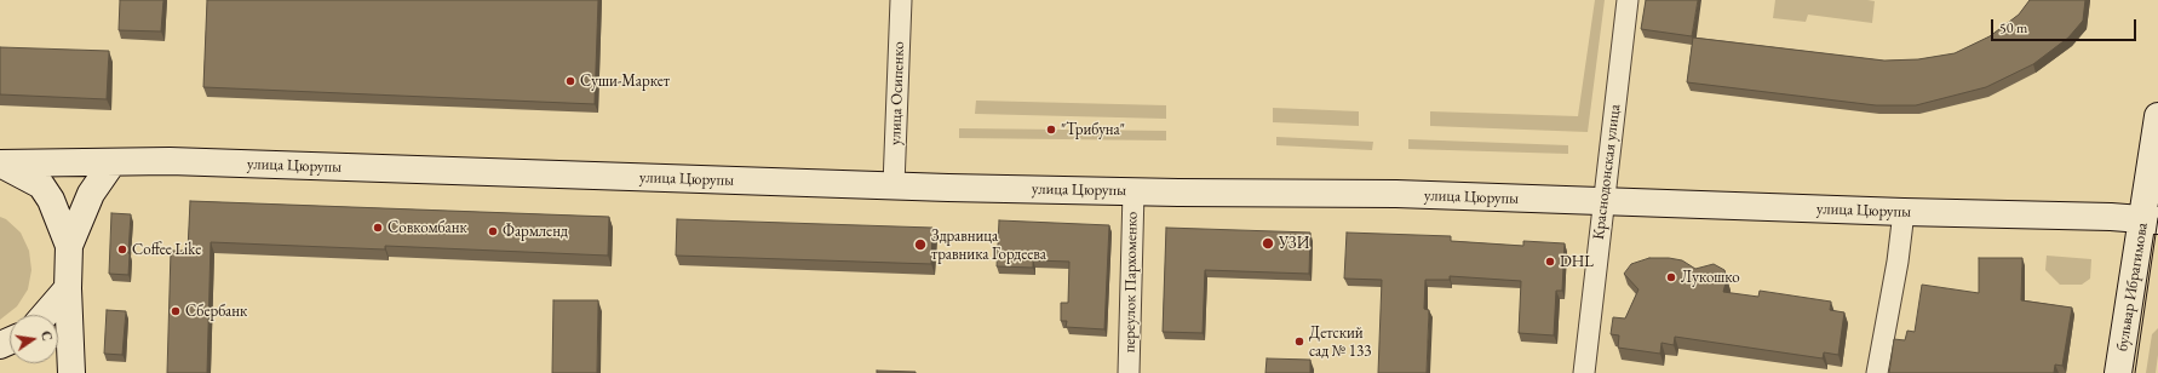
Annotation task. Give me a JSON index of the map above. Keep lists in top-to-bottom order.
{
  "streets": {
    "main road": ["улица Цюрупы", "бульвар Ибрагимова"],
    "street": ["улица Осипенко", "Краснодонская улица", "переулок Пархоменко"]
  },
  "crossings": [
    ["улица Осипенко", "улица Цюрупы"],
    ["улица Цюрупы", "Краснодонская улица"],
    ["улица Цюрупы", "переулок Пархоменко"],
    ["улица Цюрупы", "бульвар Ибрагимова"]
  ],
  "places": [
    "Суши-Маркет",
    "\"Трибуна\"",
    "Совкомбанк",
    "Фармленд",
    "УЗИ",
    "Здравница травника Гордеева",
    "Coffee Like",
    "DHL",
    "Лукошко",
    "Сбербанк",
    "Детский сад № 133"
  ],
  "scale_bar": "50 m",
  "north": "right"
}
